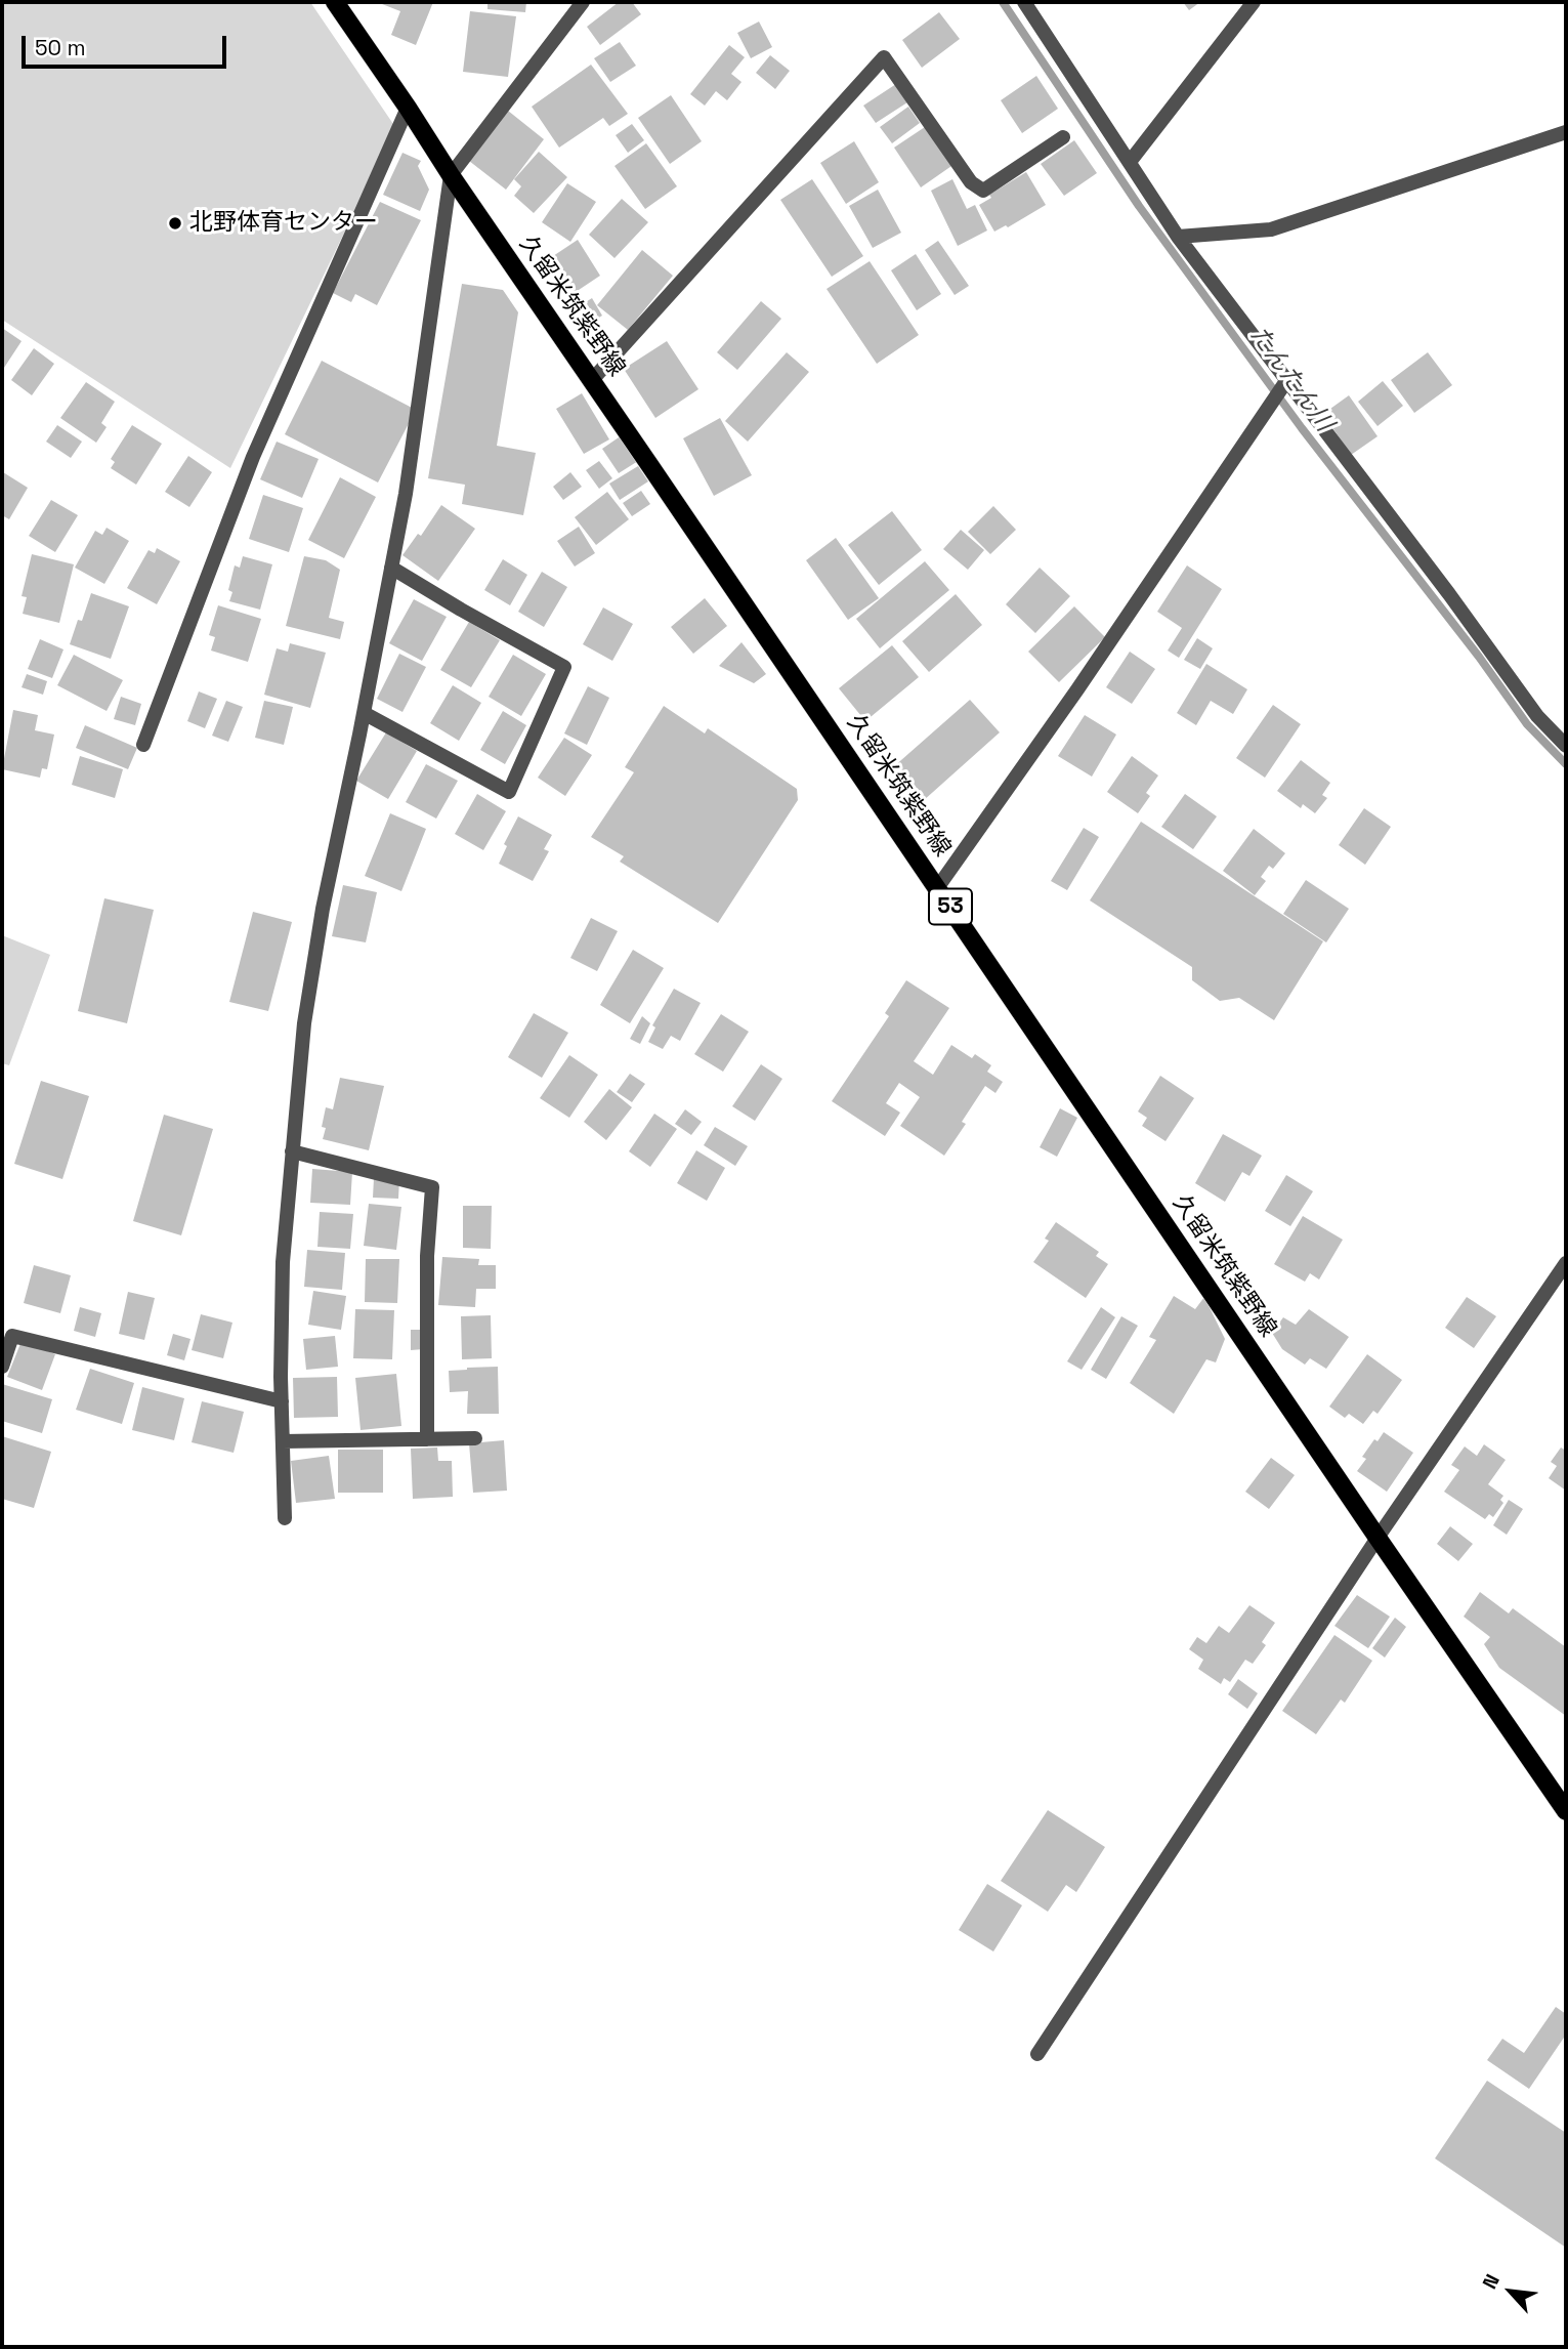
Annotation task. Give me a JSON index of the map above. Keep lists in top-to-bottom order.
{
  "streets": {
    "main road": ["久留米筑紫野線", "53"]
  },
  "water": ["たんたん川"],
  "places": ["北野体育センター"],
  "scale_bar": "50 m",
  "north": "top left"
}
